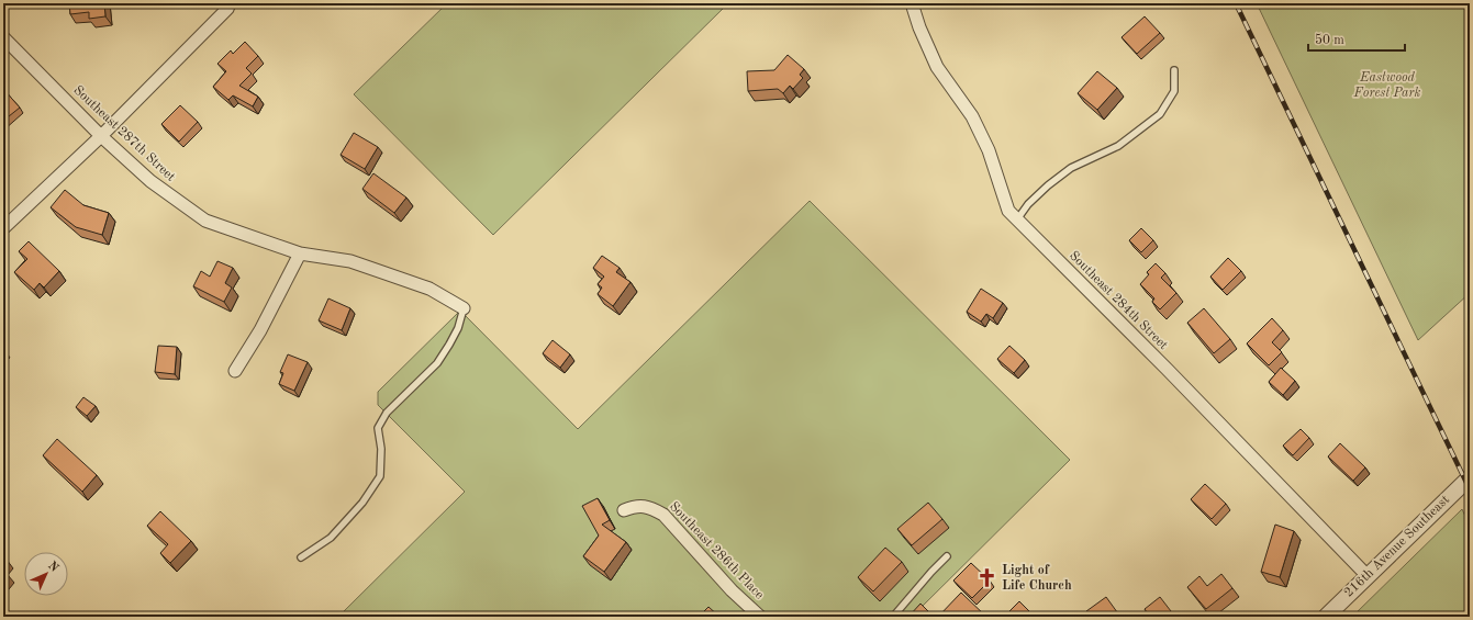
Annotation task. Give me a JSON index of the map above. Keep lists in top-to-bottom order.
{
  "streets": {
    "street": [
      "Southeast 287th Street",
      "Southeast 284th Street",
      "216th Avenue Southeast",
      "Southeast 286th Place"
    ]
  },
  "crossings": [
    ["Southeast 284th Street", "216th Avenue Southeast"]
  ],
  "parks": ["Eastwood Forest Park"],
  "places": {
    "church": ["Light of Life Church"]
  },
  "scale_bar": "50 m",
  "north": "top right"
}
